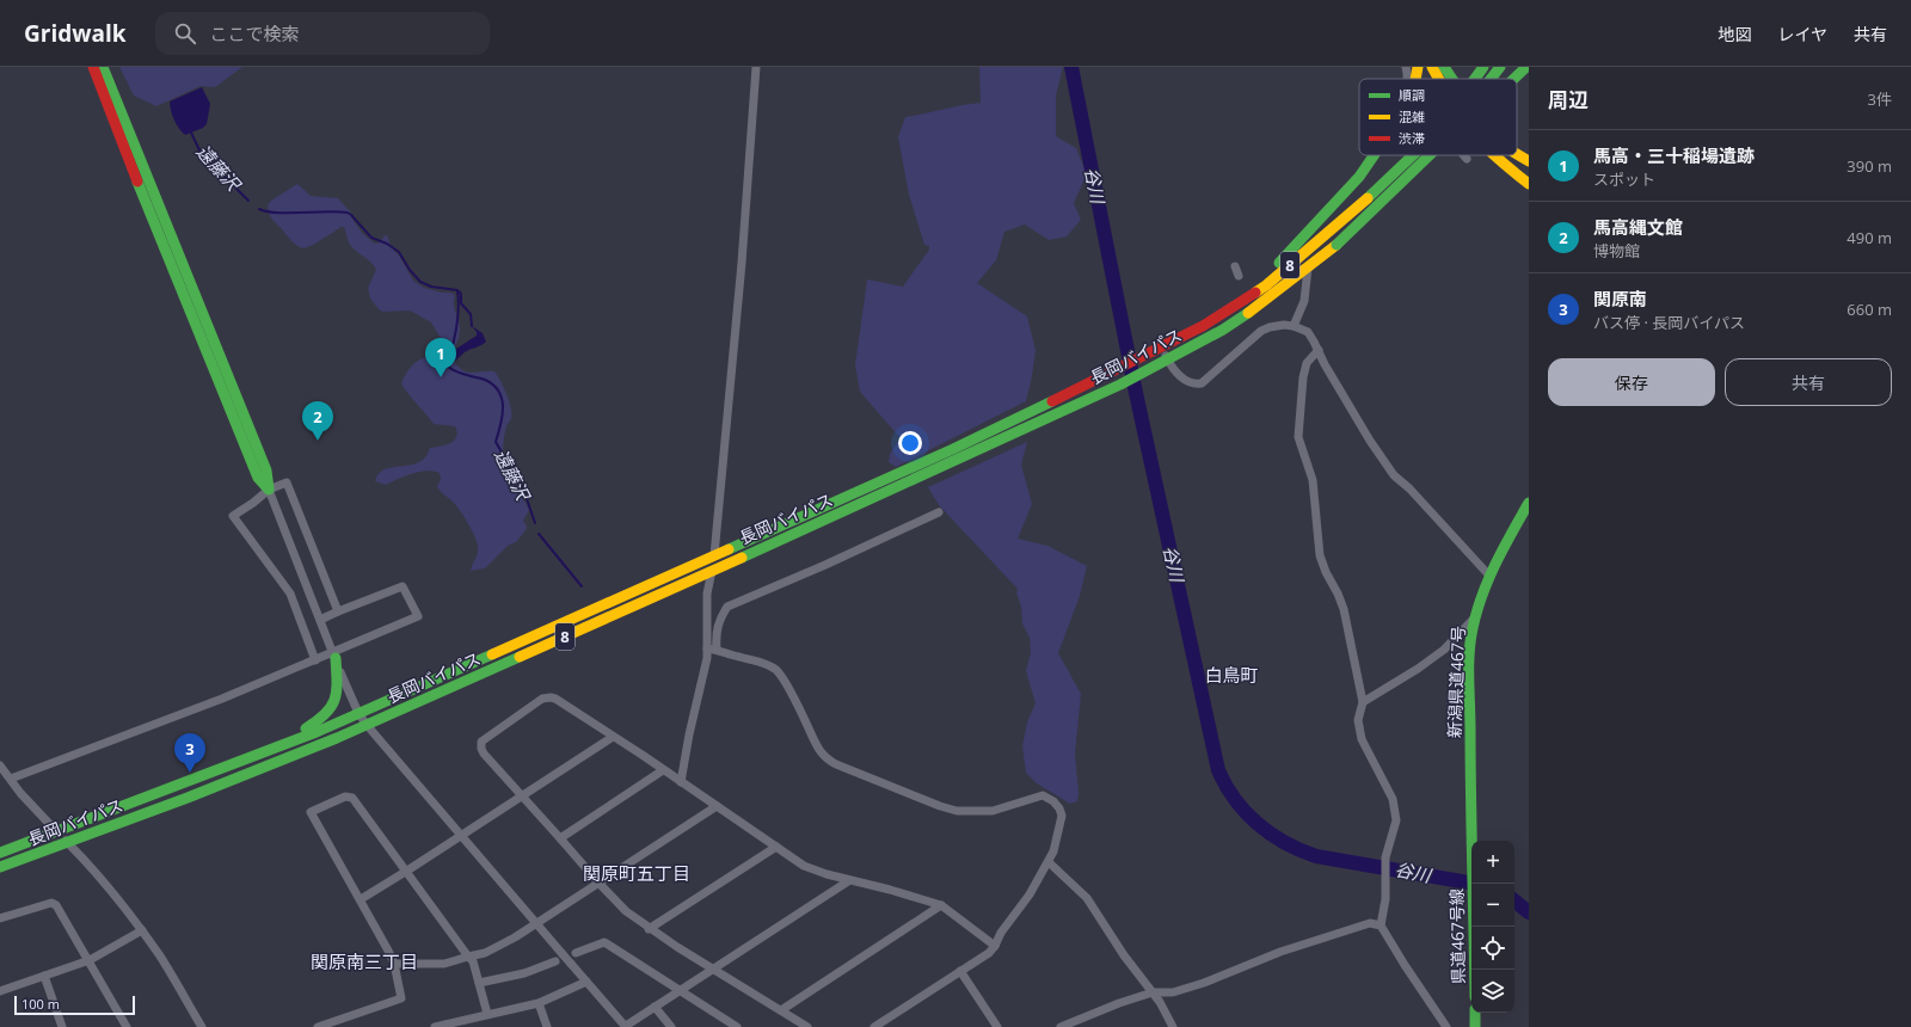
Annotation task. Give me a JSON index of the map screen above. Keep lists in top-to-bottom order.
{
  "streets": {
    "main road": [
      "8",
      "長岡バイパス",
      "新潟県道467号",
      "県道467号線"
    ]
  },
  "districts": ["白鳥町", "関原町五丁目", "関原南三丁目"],
  "water": ["遠藤沢", "谷川"],
  "legend": ["順調", "混雑", "渋滞"],
  "scale_bar": "100 m",
  "page": {
    "header": "Gridwalk",
    "search": "ここで検索",
    "nav": ["地図", "レイヤ", "共有"],
    "heading": ["周辺", "3件"],
    "list": [
      {
        "mark": "1",
        "name": "馬高・三十稲場遺跡",
        "note": "スポット",
        "value": "390 m"
      },
      {
        "mark": "2",
        "name": "馬高縄文館",
        "note": "博物館",
        "value": "490 m"
      },
      {
        "mark": "3",
        "name": "関原南",
        "note": "バス停 · 長岡バイパス",
        "value": "660 m"
      }
    ],
    "pins": ["1", "2", "3"],
    "buttons": ["保存", "共有"],
    "map_buttons": ["+", "−"],
    "scale": "100 m"
  }
}
